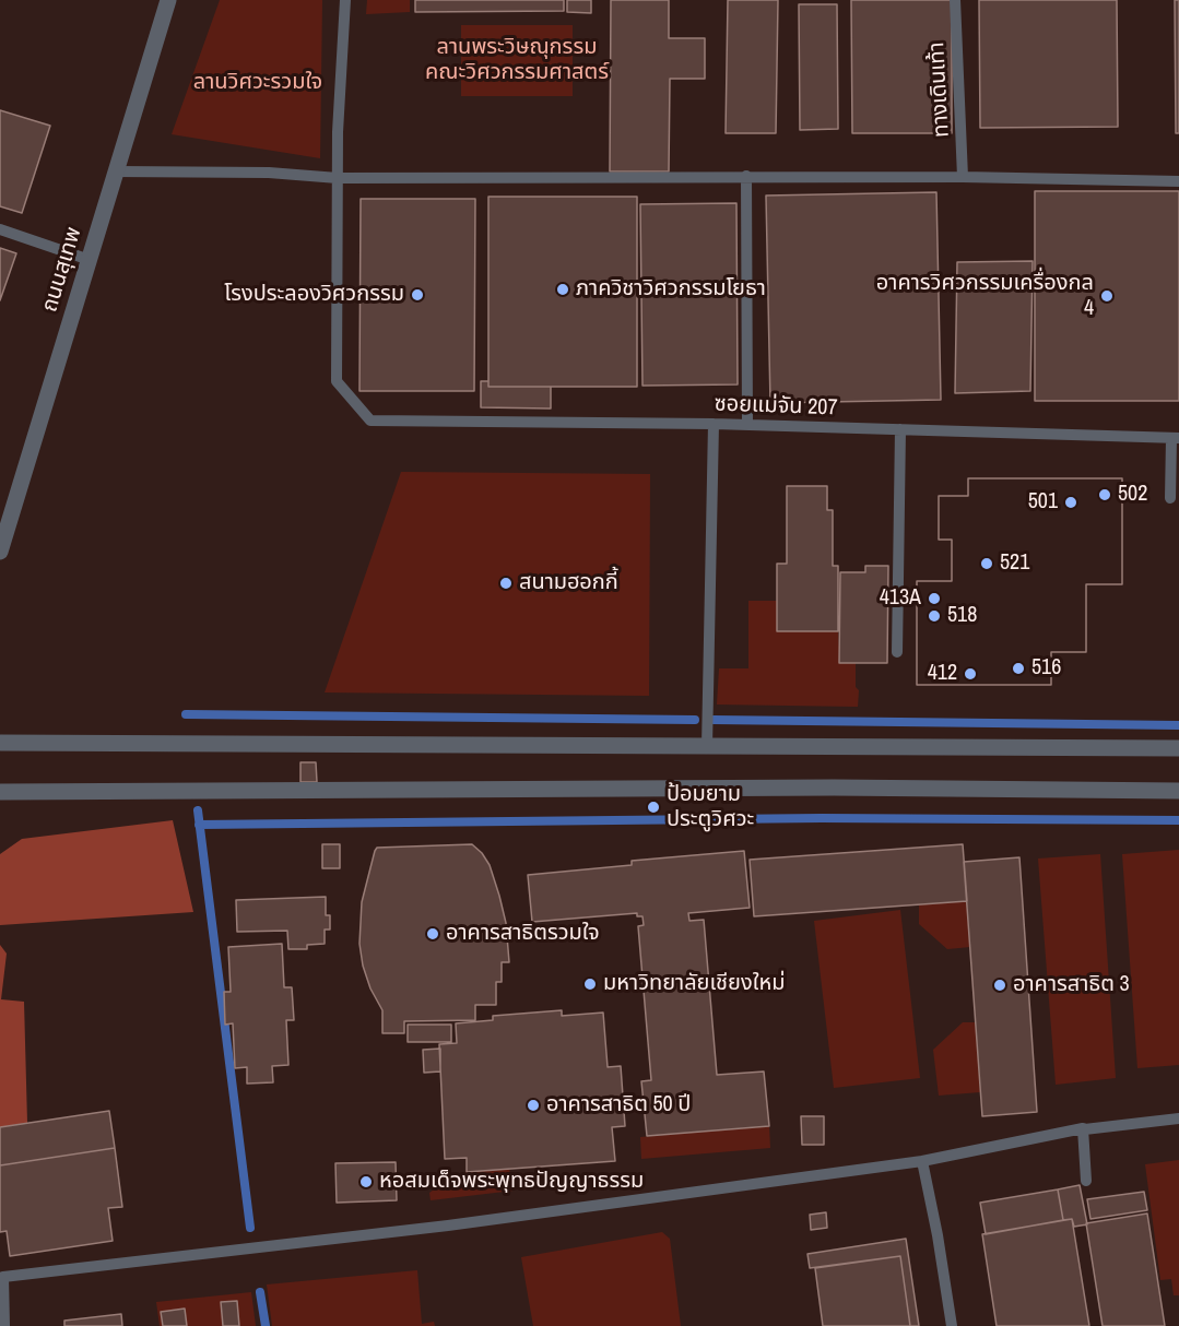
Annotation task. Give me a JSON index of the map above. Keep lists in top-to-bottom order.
{
  "streets": {
    "street": ["ถนนสุเทพ"],
    "lane": ["ทางเดินเท้า", "ซอยแม่จัน 207"]
  },
  "parks": ["ลานพระวิษณุกรรม คณะวิศวกรรมศาสตร์", "ลานวิศวะรวมใจ"],
  "places": [
    "ภาควิชาวิศวกรรมโยธา",
    "โรงประลองวิศวกรรม",
    "อาคารวิศวกรรมเครื่องกล 4",
    "502",
    "501",
    "521",
    "สนามฮอกกี้",
    "413A",
    "518",
    "516",
    "412",
    "ป้อมยาม ประตูวิศวะ",
    "อาคารสาธิตรวมใจ",
    "มหาวิทยาลัยเชียงใหม่",
    "อาคารสาธิต 3",
    "อาคารสาธิต 50 ปี",
    "หอสมเด็จพระพุทธปัญญาธรรม"
  ]
}
